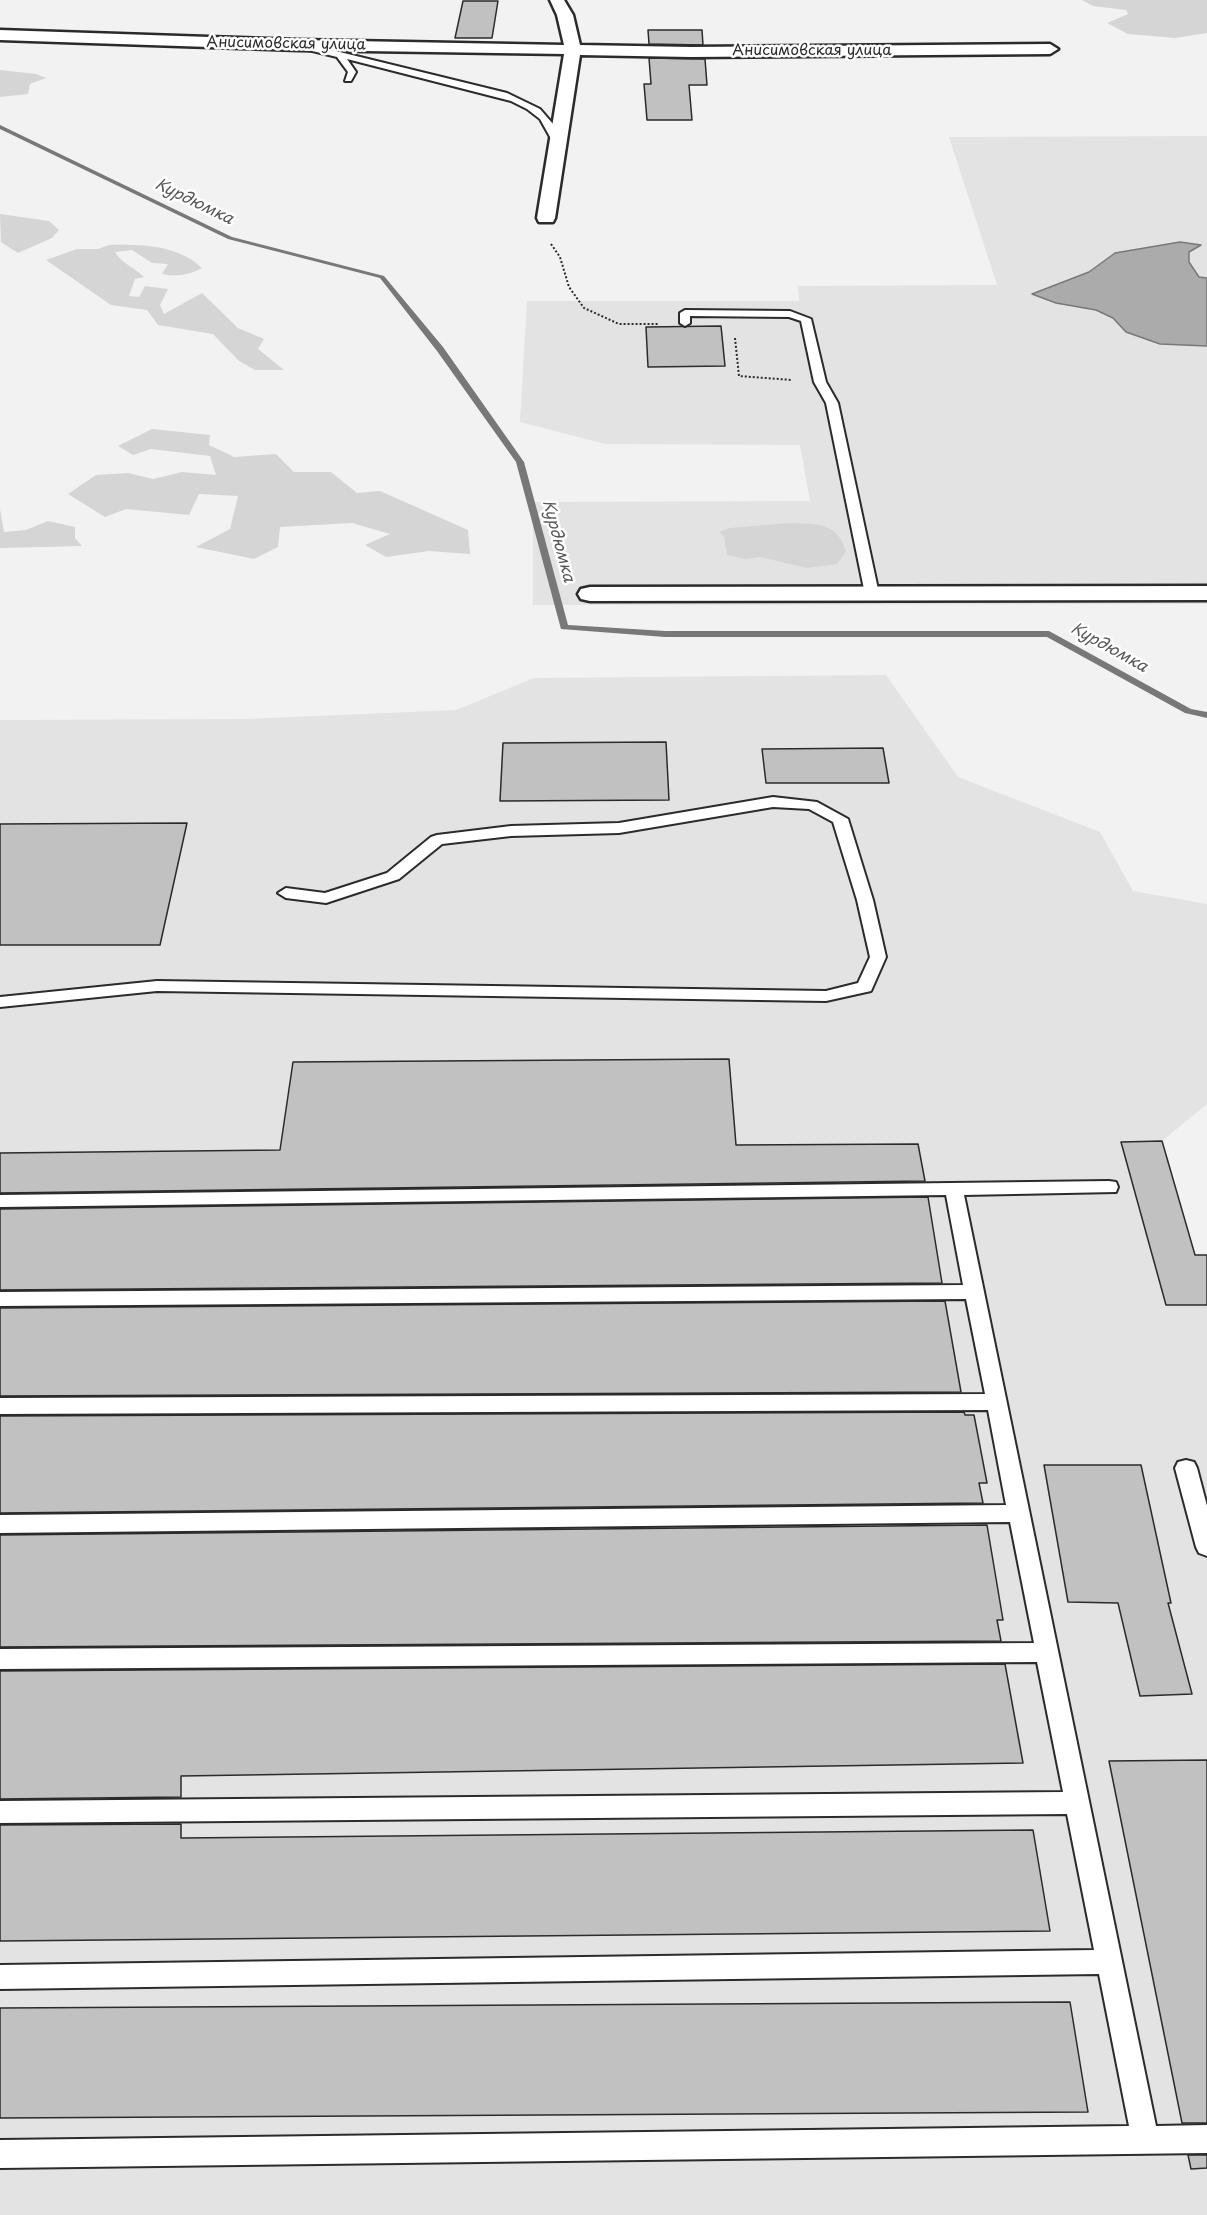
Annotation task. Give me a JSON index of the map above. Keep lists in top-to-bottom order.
{
  "streets": {
    "street": ["Анисимовская улица"]
  },
  "water": ["Курдюмка"]
}
